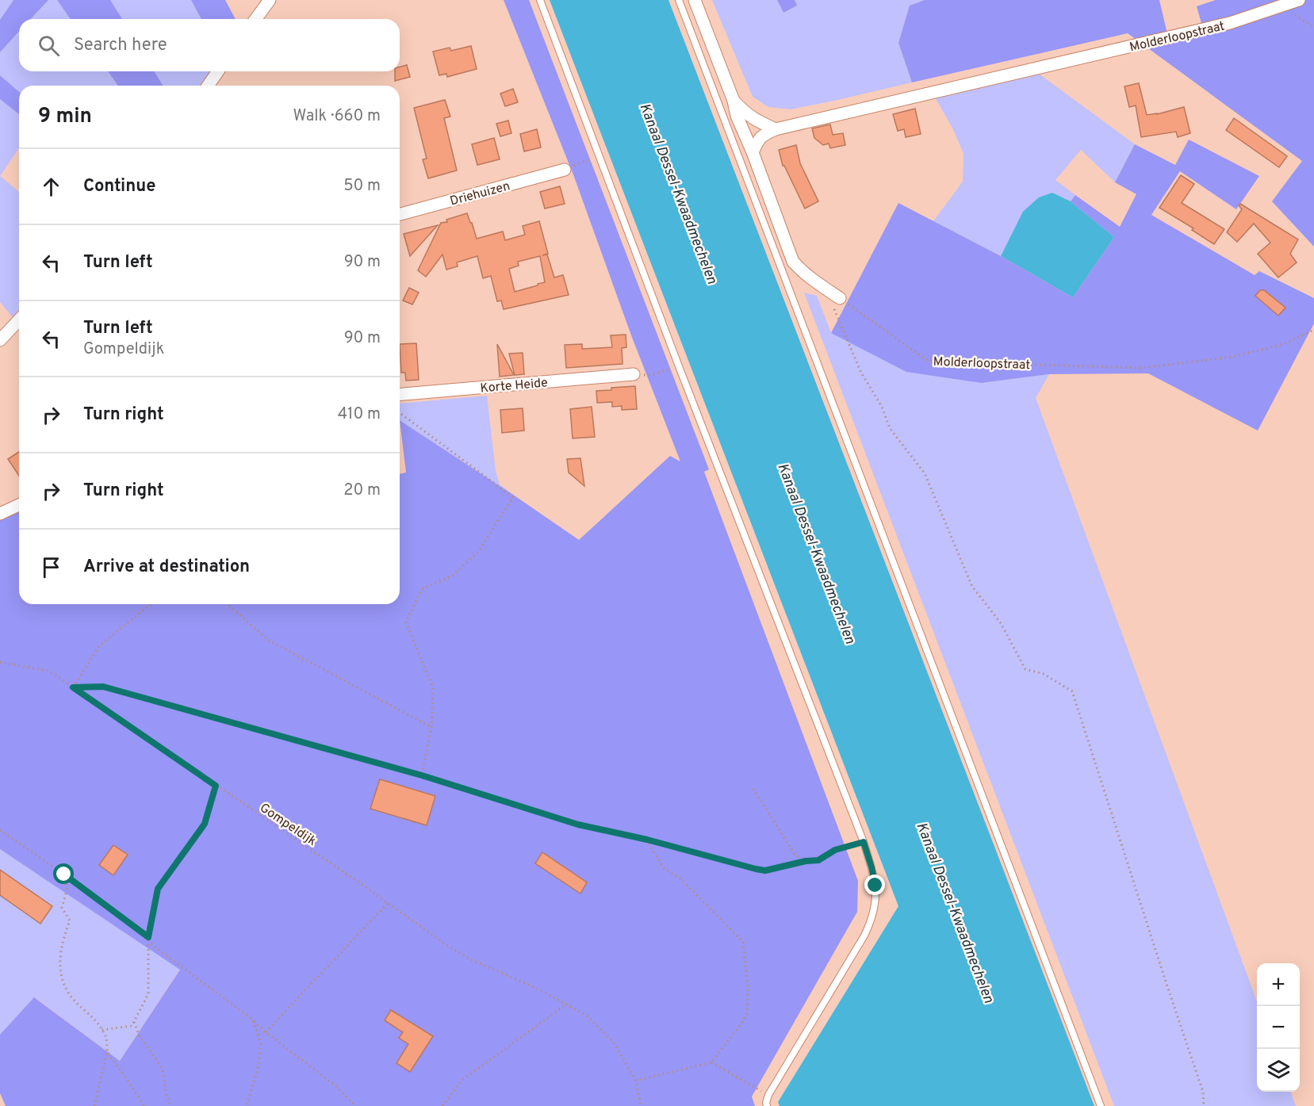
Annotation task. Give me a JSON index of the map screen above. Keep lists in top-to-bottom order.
{
  "streets": {
    "street": ["Molderloopstraat", "Driehuizen", "Korte Heide"],
    "path": ["Gompeldijk"]
  },
  "water": ["Kanaal Dessel-Kwaadmechelen"],
  "page": {
    "search": "Search here",
    "heading": ["9 min", "Walk · 660 m"],
    "list": [
      ["Continue", "50 m"],
      ["Turn left", "90 m"],
      ["Turn left", "Gompeldijk", "90 m"],
      ["Turn right", "410 m"],
      ["Turn right", "20 m"],
      "Arrive at destination"
    ],
    "map_buttons": ["+", "−"]
  }
}
